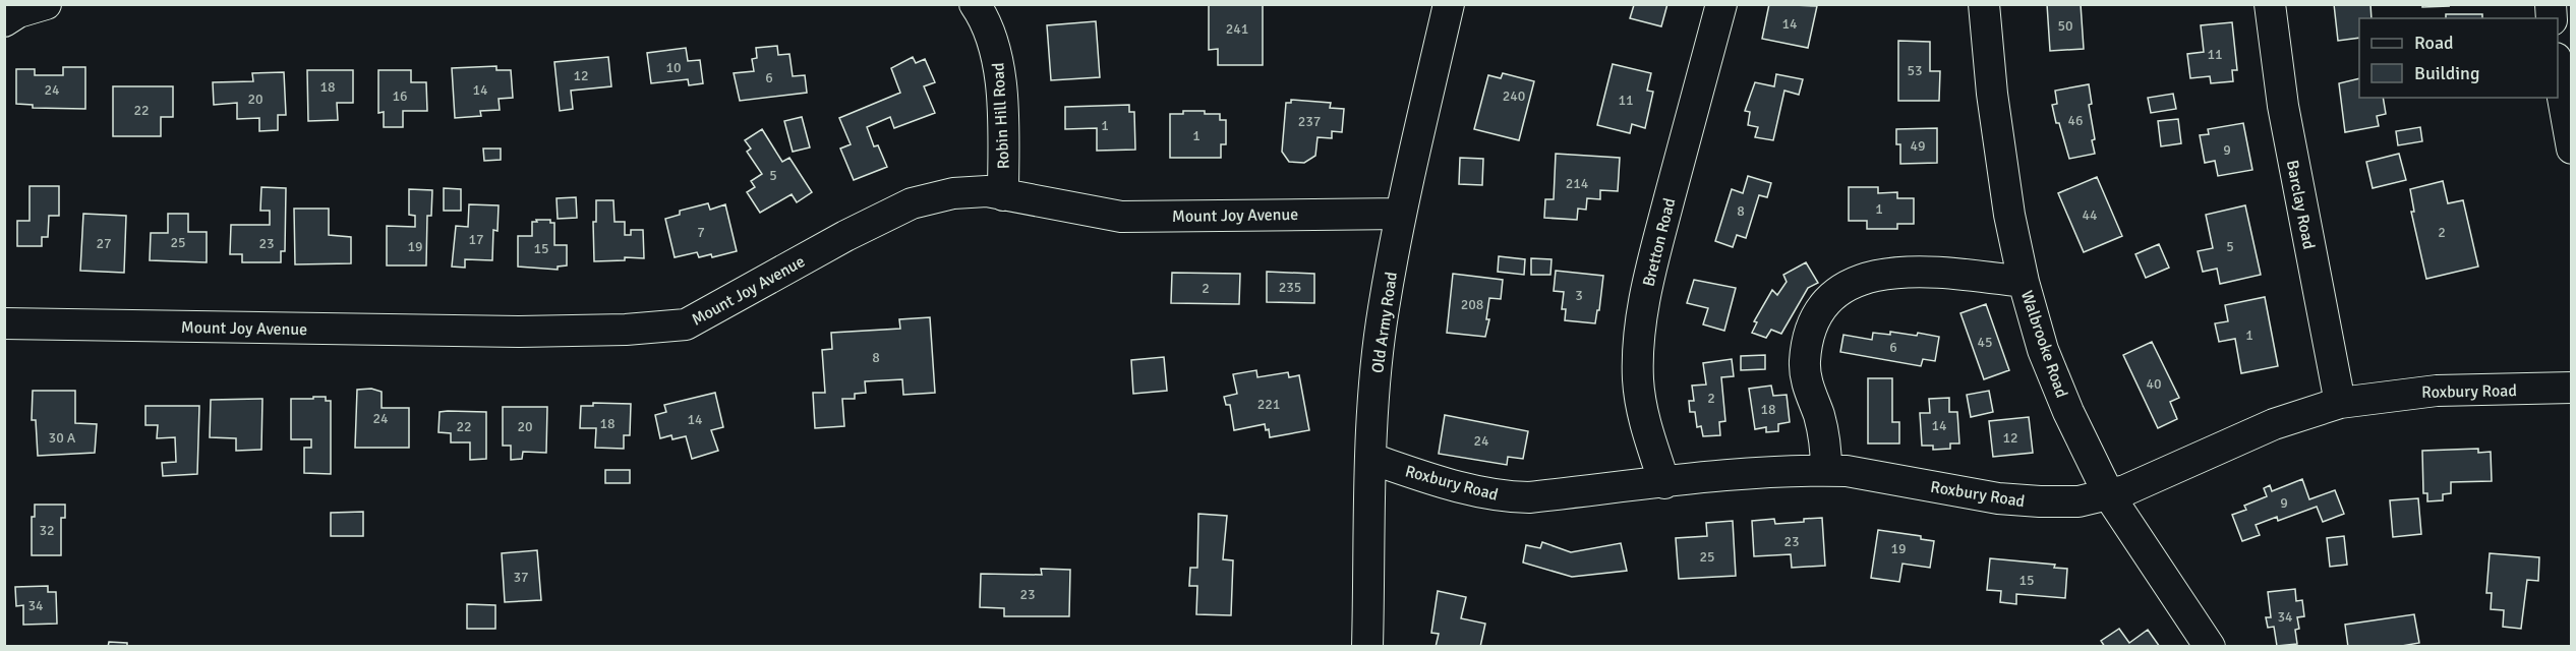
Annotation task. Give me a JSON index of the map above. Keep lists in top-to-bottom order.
{
  "streets": {
    "street": [
      "Robin Hill Road",
      "Barclay Road",
      "Mount Joy Avenue",
      "Bretton Road",
      "Old Army Road",
      "Walbrooke Road",
      "Roxbury Road"
    ]
  },
  "crossings": [
    ["Robin Hill Road", "Mount Joy Avenue"],
    ["Barclay Road", "Roxbury Road"],
    ["Mount Joy Avenue", "Old Army Road"],
    ["Bretton Road", "Roxbury Road"],
    ["Old Army Road", "Roxbury Road"],
    ["Walbrooke Road", "Roxbury Road"]
  ],
  "house_numbers": [
    "14",
    "50",
    "241",
    "11",
    "10",
    "53",
    "12",
    "6",
    "18",
    "24",
    "14",
    "16",
    "240",
    "20",
    "11",
    "22",
    "46",
    "237",
    "1",
    "1",
    "49",
    "9",
    "5",
    "214",
    "1",
    "8",
    "44",
    "7",
    "2",
    "17",
    "25",
    "27",
    "23",
    "19",
    "5",
    "15",
    "235",
    "2",
    "3",
    "208",
    "1",
    "45",
    "6",
    "8",
    "40",
    "2",
    "221",
    "18",
    "24",
    "14",
    "18",
    "14",
    "22",
    "20",
    "30 A",
    "12",
    "24",
    "9",
    "32",
    "23",
    "19",
    "25",
    "37",
    "15",
    "23",
    "34",
    "34"
  ],
  "legend": ["Road", "Building"]
}
